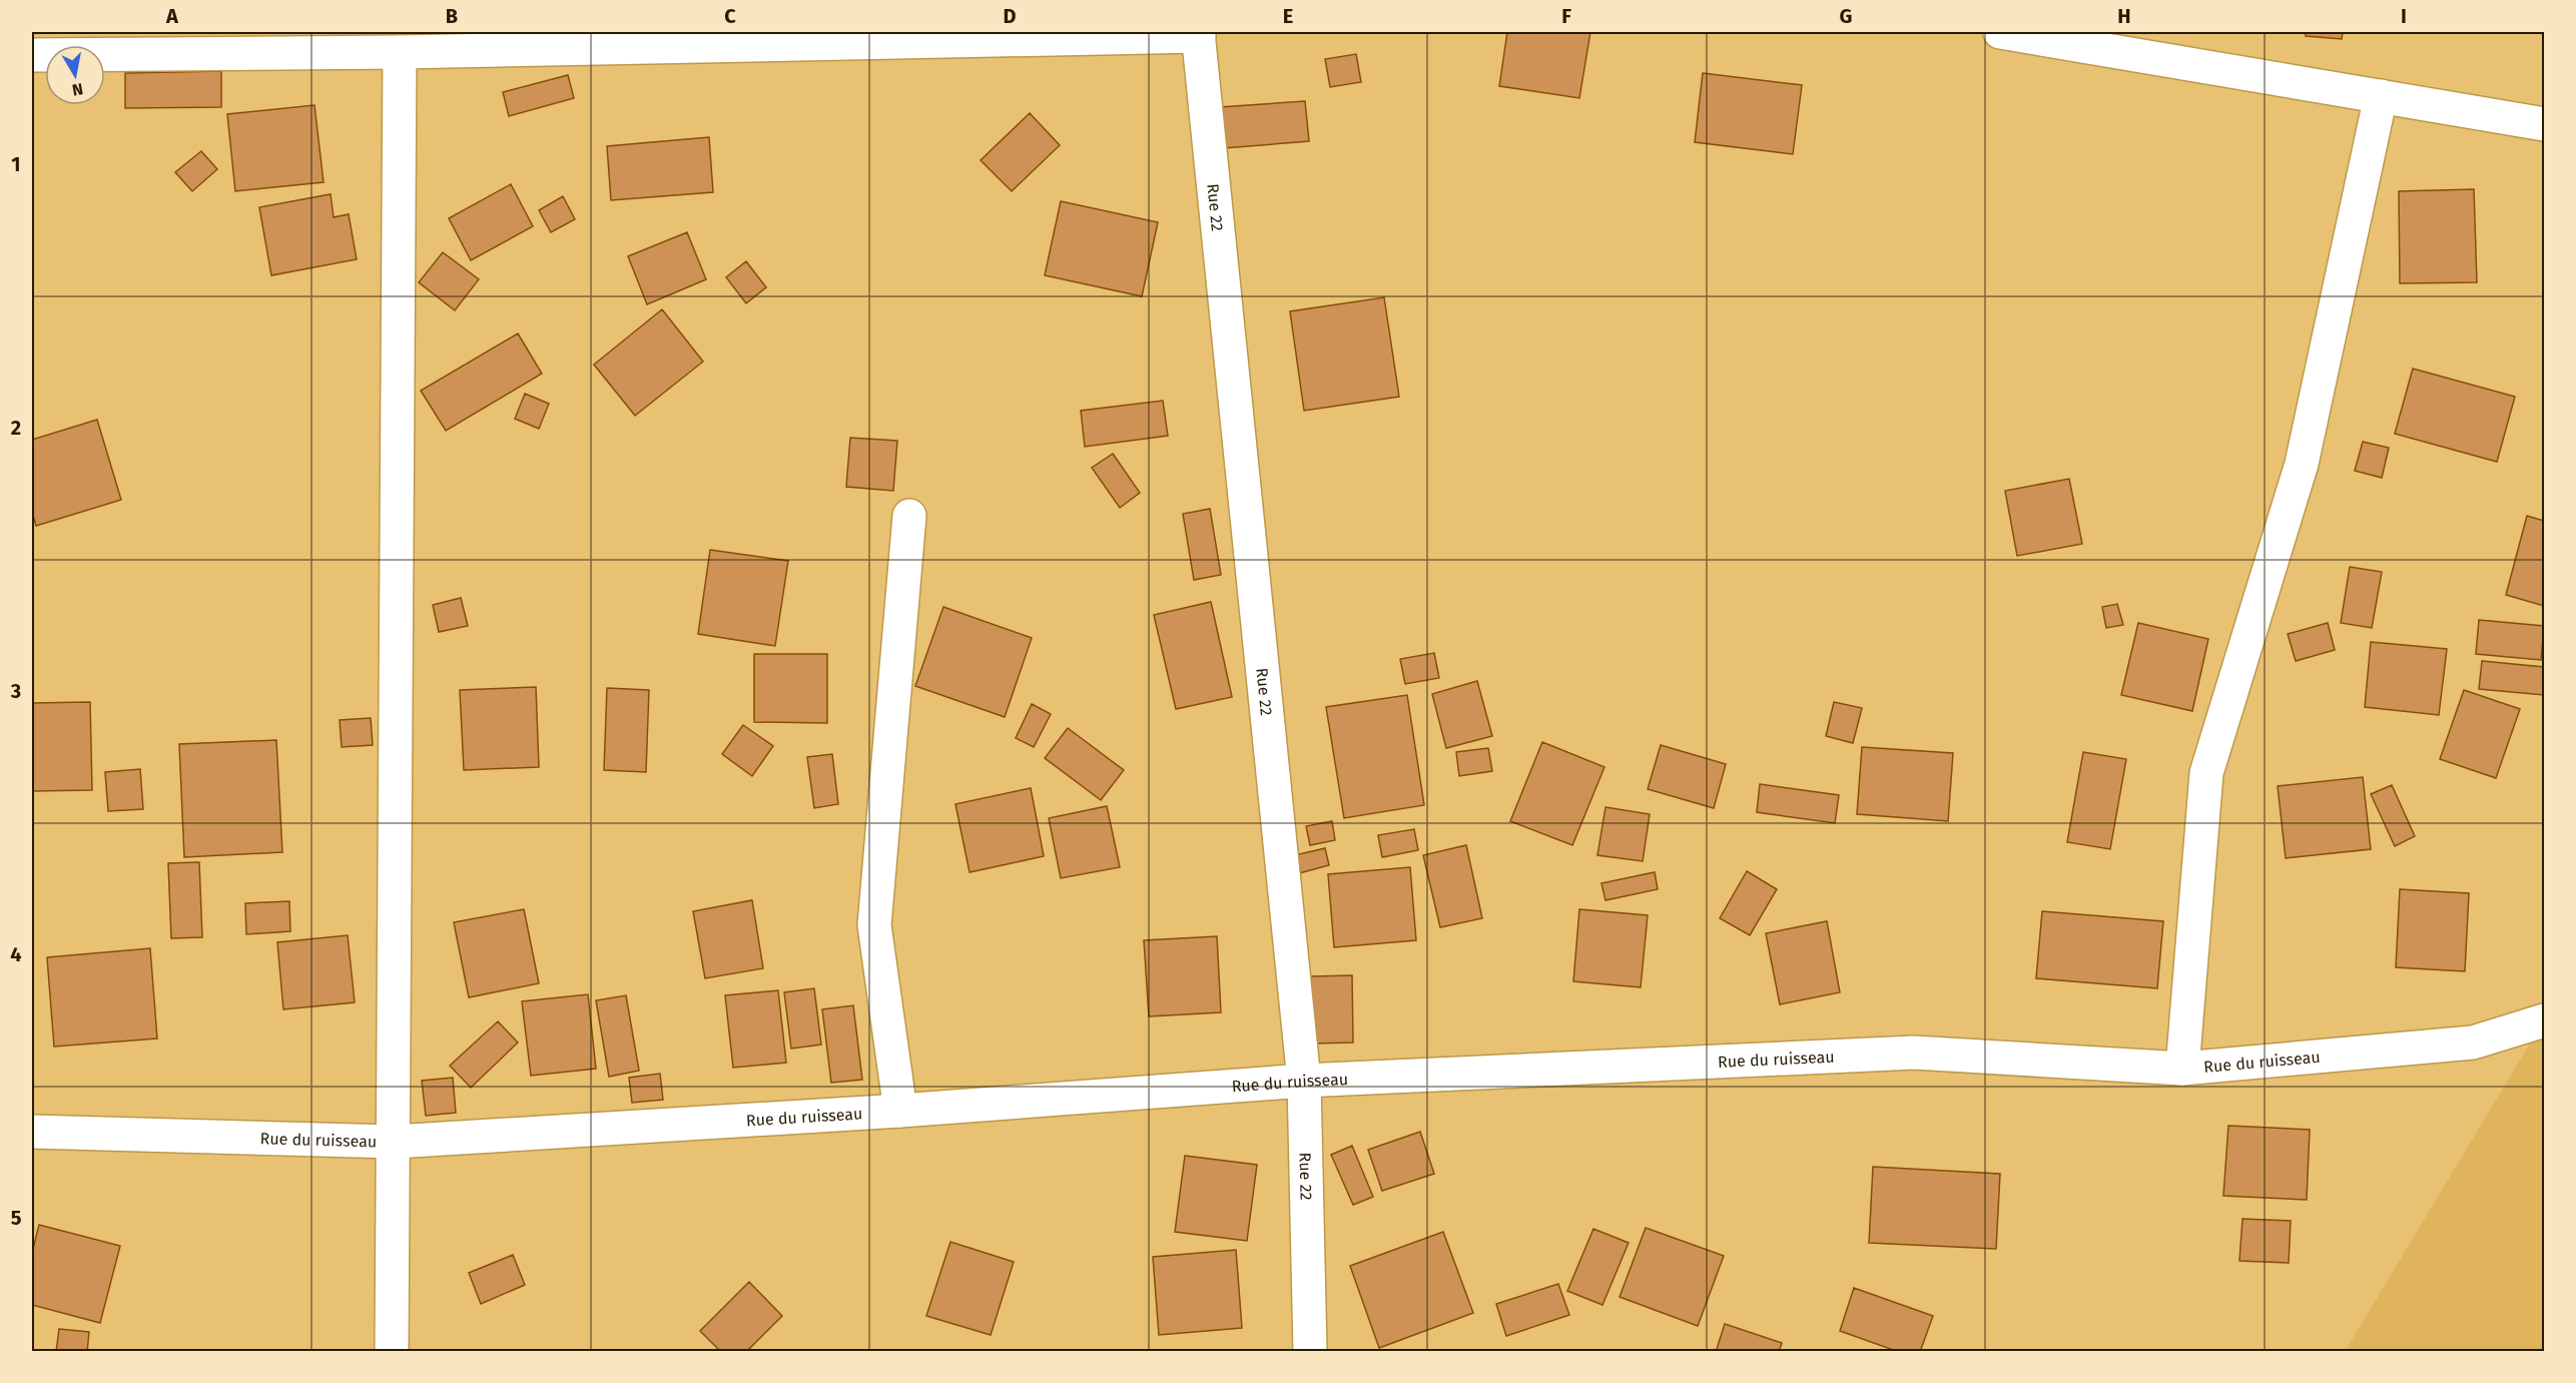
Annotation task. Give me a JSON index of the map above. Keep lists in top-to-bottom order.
{
  "streets": {
    "street": ["Rue 22", "Rue du ruisseau"]
  },
  "crossings": [
    ["Rue 22", "Rue du ruisseau"]
  ],
  "north": "bottom",
  "grid": {
    "columns": [
      "A",
      "B",
      "C",
      "D",
      "E",
      "F",
      "G",
      "H",
      "I"
    ],
    "rows": [
      "1",
      "2",
      "3",
      "4",
      "5"
    ]
  }
}
